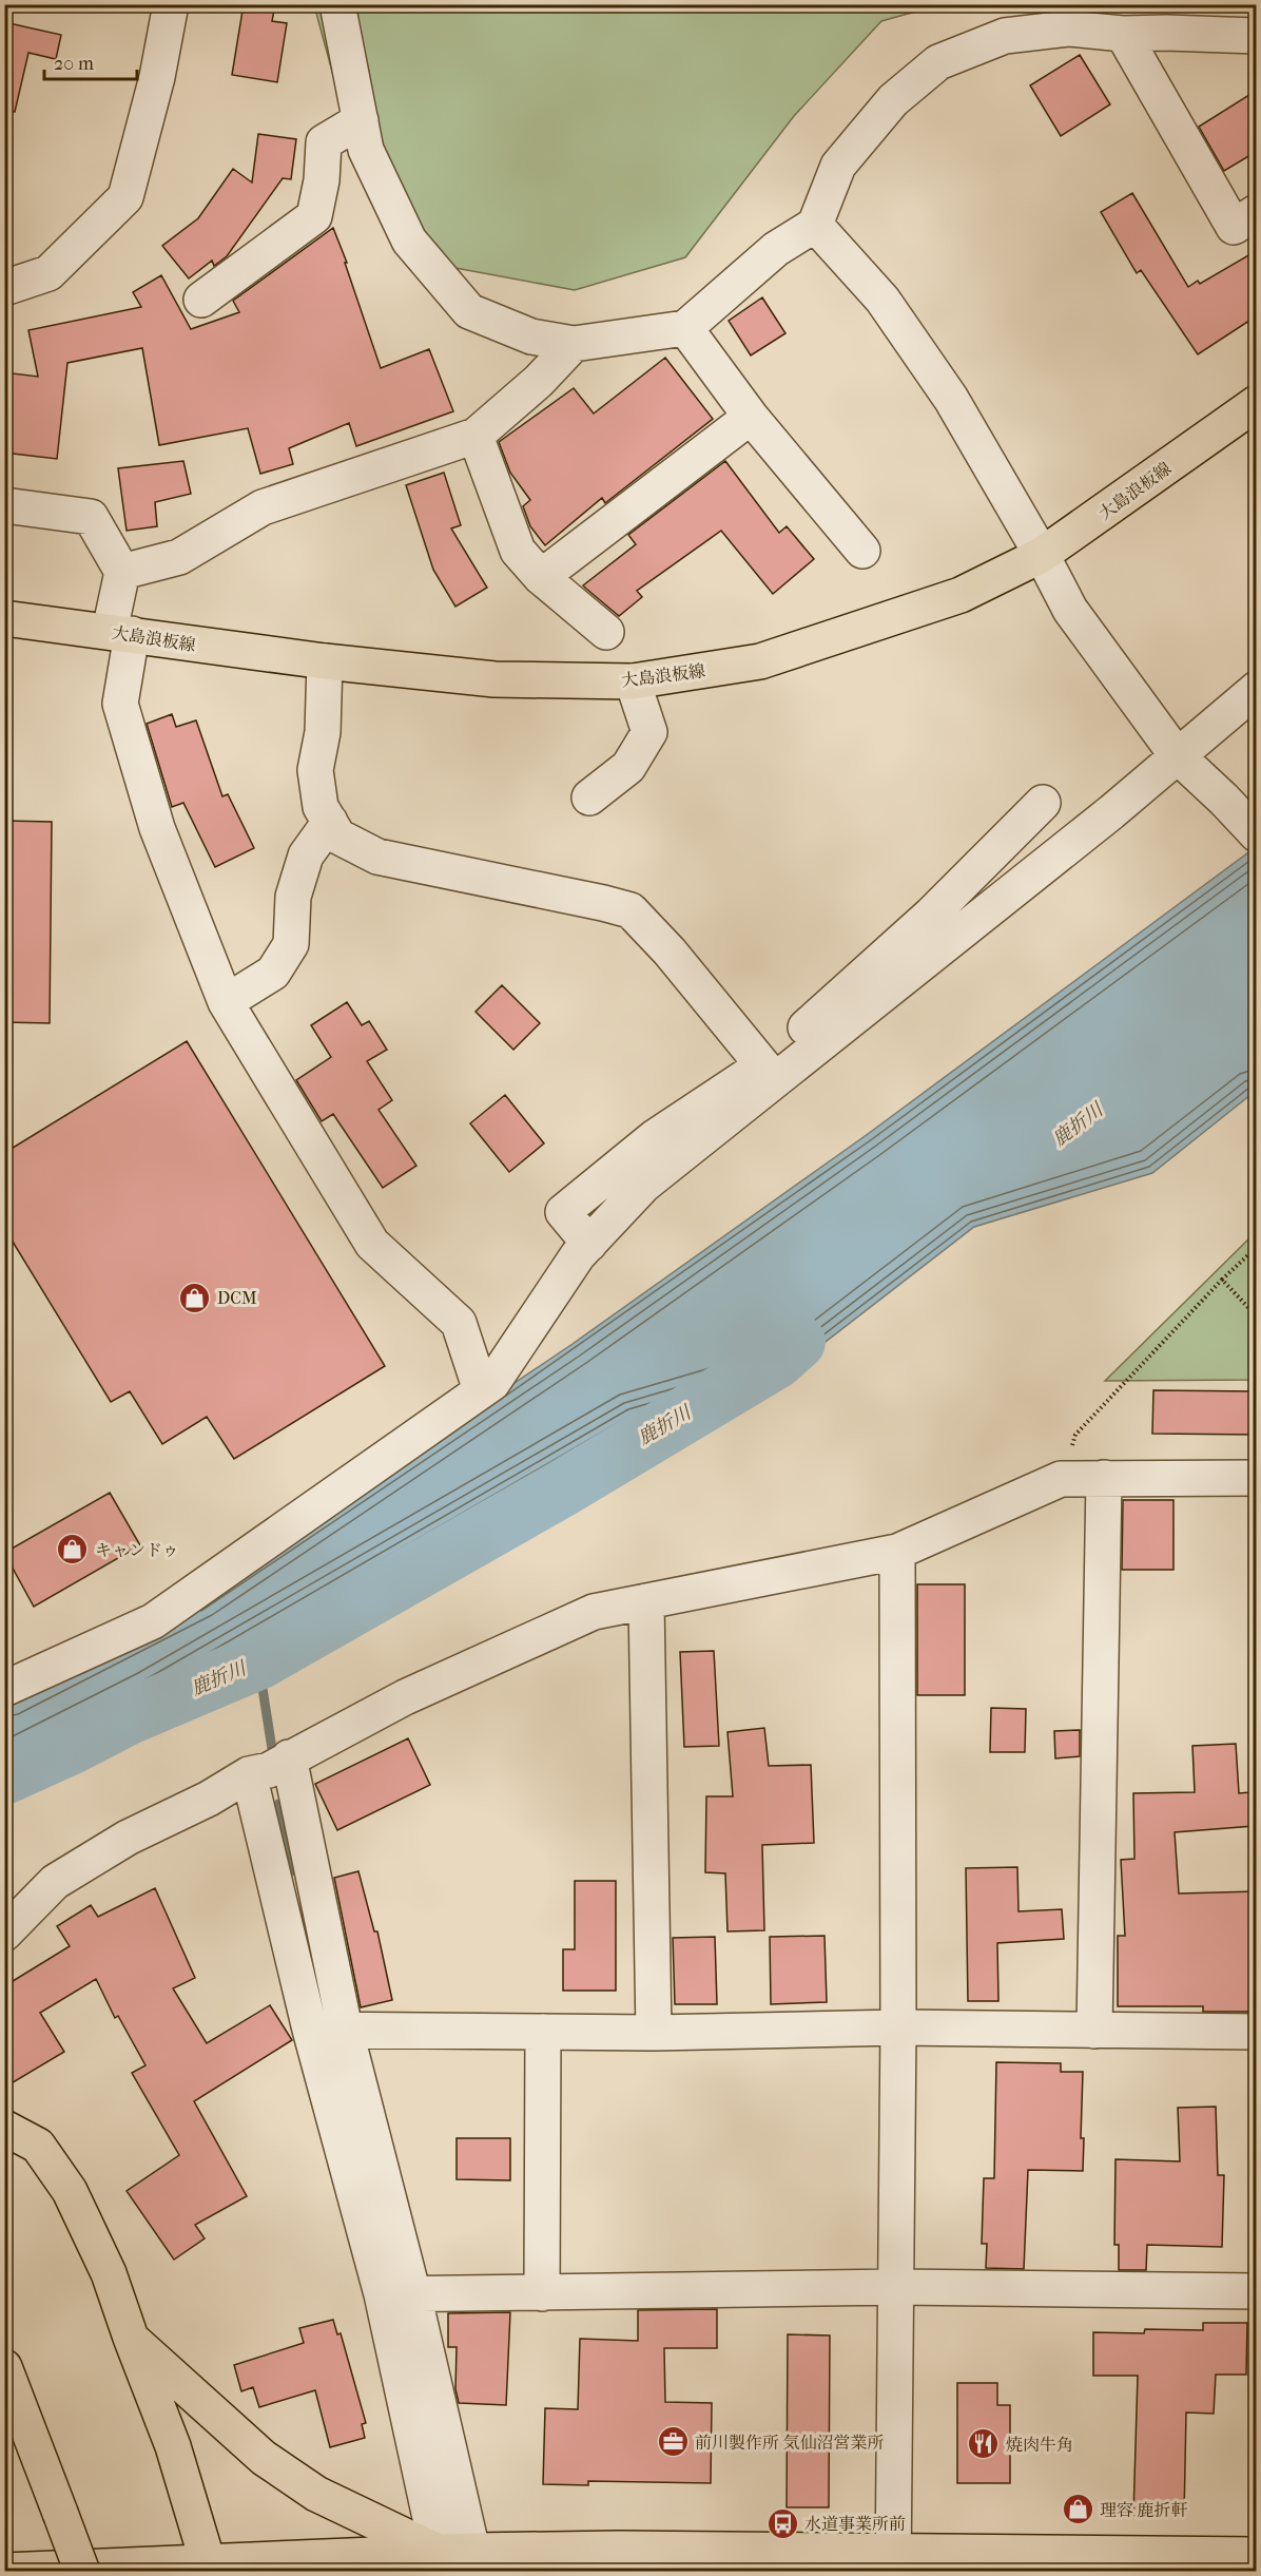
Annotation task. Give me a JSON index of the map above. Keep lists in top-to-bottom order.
{
  "streets": {
    "main road": ["大島浪板線"]
  },
  "water": ["鹿折川"],
  "places": {
    "shop": ["DCM", "キャンドゥ", "理容 鹿折軒"],
    "office": ["前川製作所 気仙沼営業所"],
    "restaurant": ["焼肉牛角"],
    "bus stop": ["水道事業所前"]
  },
  "scale_bar": "20 m"
}
